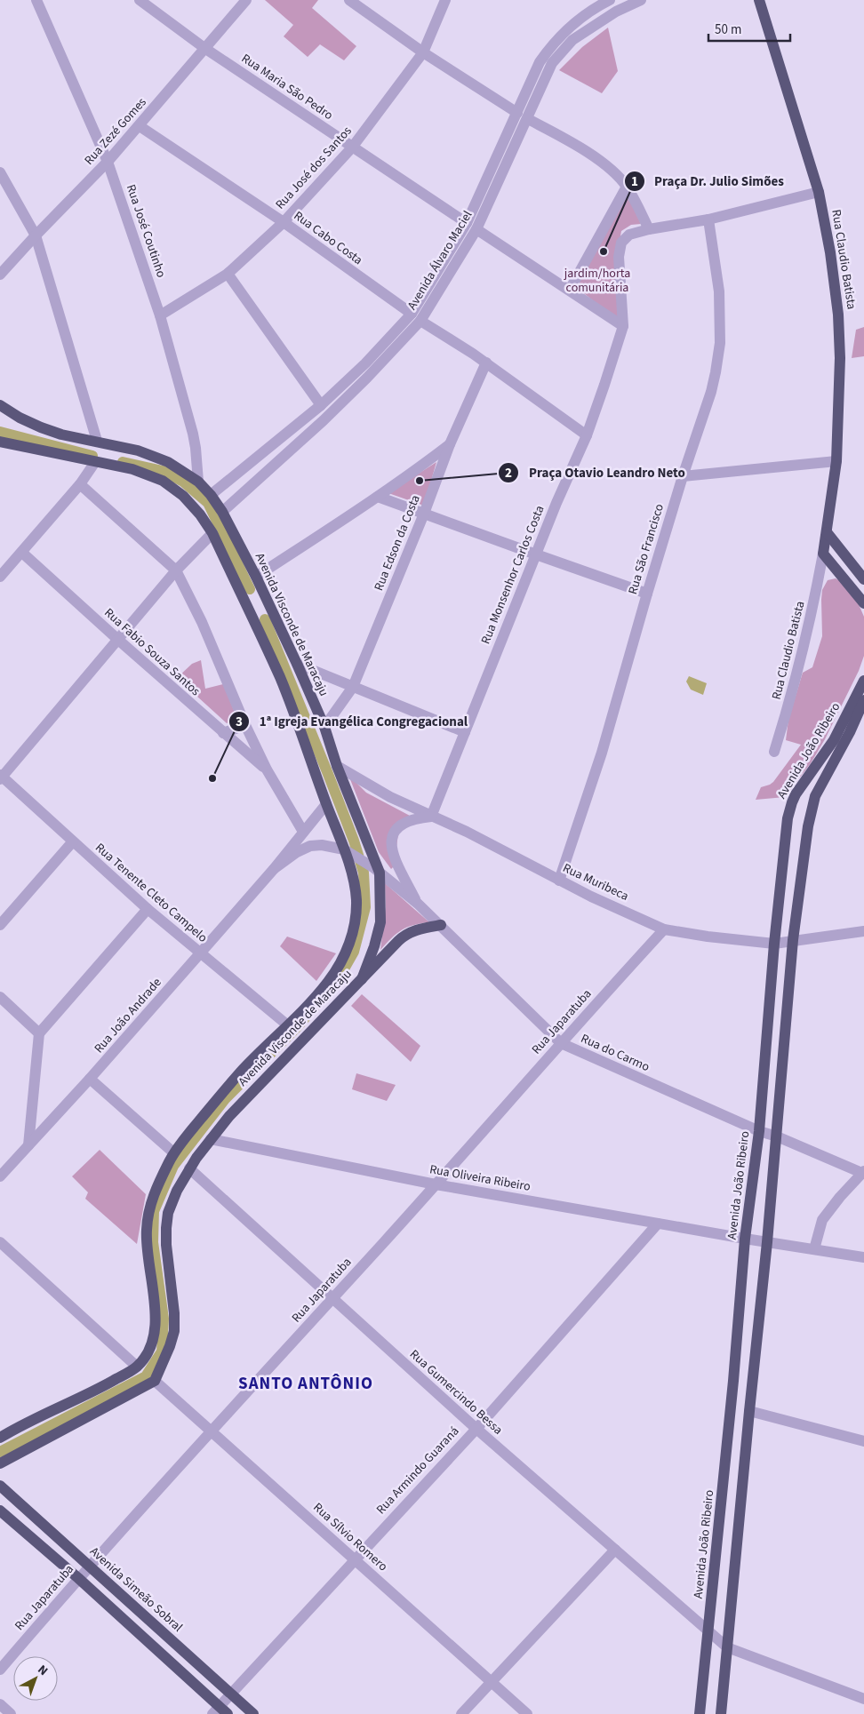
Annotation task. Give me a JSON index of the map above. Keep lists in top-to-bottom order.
{
  "streets": {
    "main road": [
      "Rua Claudio Batista",
      "Avenida Visconde de Maracaju",
      "Avenida João Ribeiro",
      "Avenida Simeão Sobral"
    ],
    "street": [
      "Rua Maria São Pedro",
      "Rua Zezé Gomes",
      "Rua José dos Santos",
      "Rua José Coutinho",
      "Rua Cabo Costa",
      "Avenida Álvaro Maciel",
      "Rua Edson da Costa",
      "Rua São Francisco",
      "Rua Monsenhor Carlos Costa",
      "Rua Fabio Souza Santos",
      "Rua Muribeca",
      "Rua Tenente Cleto Campelo",
      "Rua João Andrade",
      "Rua Japaratuba",
      "Rua do Carmo",
      "Rua Oliveira Ribeiro",
      "Rua Gumercindo Bessa",
      "Rua Armindo Guaraná",
      "Rua Sílvio Romero"
    ]
  },
  "crossings": [
    ["Rua Maria São Pedro", "Rua Zezé Gomes"],
    ["Rua Maria São Pedro", "Rua José dos Santos"],
    ["Rua Maria São Pedro", "Avenida Álvaro Maciel"],
    ["Rua Zezé Gomes", "Rua José Coutinho"],
    ["Rua Zezé Gomes", "Rua Cabo Costa"],
    ["Rua José dos Santos", "Rua José Coutinho"],
    ["Rua José dos Santos", "Rua Cabo Costa"],
    ["Rua José Coutinho", "Avenida Visconde de Maracaju"],
    ["Rua Cabo Costa", "Avenida Álvaro Maciel"],
    ["Rua Cabo Costa", "Rua Edson da Costa"],
    ["Rua Cabo Costa", "Rua Monsenhor Carlos Costa"],
    ["Rua Claudio Batista", "Rua Monsenhor Carlos Costa"],
    ["Avenida Álvaro Maciel", "Avenida Visconde de Maracaju"],
    ["Rua Edson da Costa", "Avenida Visconde de Maracaju"],
    ["Rua São Francisco", "Rua Monsenhor Carlos Costa"],
    ["Rua São Francisco", "Rua Muribeca"],
    ["Rua Monsenhor Carlos Costa", "Rua Muribeca"],
    ["Avenida Visconde de Maracaju", "Rua Muribeca"],
    ["Avenida Visconde de Maracaju", "Rua Tenente Cleto Campelo"],
    ["Avenida Visconde de Maracaju", "Rua João Andrade"],
    ["Avenida Visconde de Maracaju", "Rua do Carmo"],
    ["Avenida Visconde de Maracaju", "Rua Oliveira Ribeiro"],
    ["Avenida Visconde de Maracaju", "Rua Gumercindo Bessa"],
    ["Avenida Visconde de Maracaju", "Rua Sílvio Romero"],
    ["Avenida João Ribeiro", "Rua Muribeca"],
    ["Avenida João Ribeiro", "Rua do Carmo"],
    ["Avenida João Ribeiro", "Rua Oliveira Ribeiro"],
    ["Avenida João Ribeiro", "Rua Gumercindo Bessa"],
    ["Rua Muribeca", "Rua Japaratuba"],
    ["Rua Tenente Cleto Campelo", "Rua João Andrade"],
    ["Rua João Andrade", "Rua do Carmo"],
    ["Rua Japaratuba", "Rua do Carmo"],
    ["Rua Japaratuba", "Rua Oliveira Ribeiro"],
    ["Rua Japaratuba", "Rua Gumercindo Bessa"],
    ["Rua Japaratuba", "Rua Sílvio Romero"],
    ["Rua Japaratuba", "Avenida Simeão Sobral"],
    ["Rua Oliveira Ribeiro", "Rua Armindo Guaraná"],
    ["Rua Gumercindo Bessa", "Rua Armindo Guaraná"],
    ["Rua Armindo Guaraná", "Rua Sílvio Romero"],
    ["Rua Armindo Guaraná", "Avenida Simeão Sobral"]
  ],
  "districts": ["SANTO ANTÔNIO"],
  "parks": ["jardim/horta comunitária"],
  "places": ["Praça Dr. Julio Simões", "Praça Otavio Leandro Neto", "1ª Igreja Evangélica Congregacional"],
  "scale_bar": "50 m",
  "north": "top right"
}
